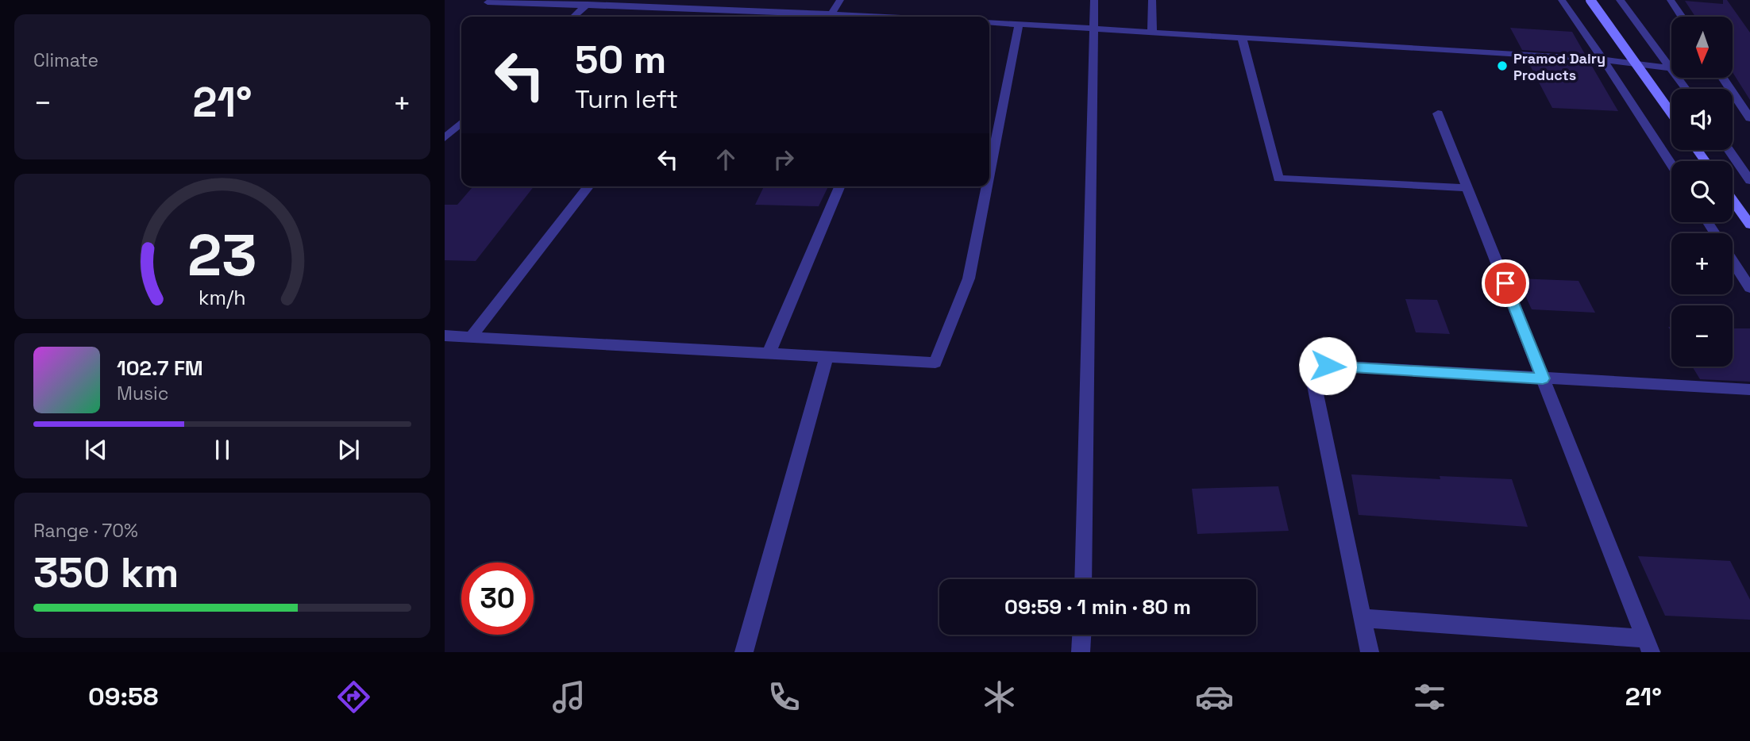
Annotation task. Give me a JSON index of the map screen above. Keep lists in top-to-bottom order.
{
  "places": ["Pramod Dairy Products"],
  "north": "bottom",
  "page": {
    "tile": [
      "Climate",
      ["Range · 70%", "350 km"]
    ],
    "map_buttons": ["+", "−"],
    "turn": ["50 m", "Turn left"],
    "heat": ["−", "21°", "+"],
    "song": ["102.7 FM", "Music"],
    "limit": "30",
    "trip": "09:59 · 1 min · 80 m",
    "tabs": ["09:58", "21°"],
    "gauge": ["23", "km/h"]
  }
}
